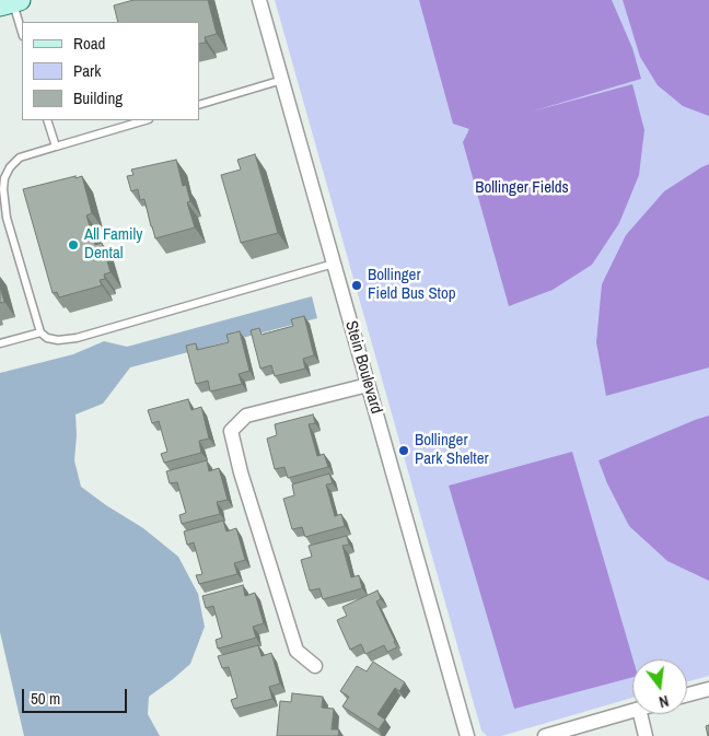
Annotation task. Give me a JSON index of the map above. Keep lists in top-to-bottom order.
{
  "streets": {
    "street": ["Stein Boulevard"]
  },
  "parks": ["Bollinger Fields"],
  "places": ["All Family Dental", "Bollinger Field Bus Stop", "Bollinger Park Shelter"],
  "legend": ["Road", "Park", "Building"],
  "scale_bar": "50 m",
  "north": "bottom"
}
